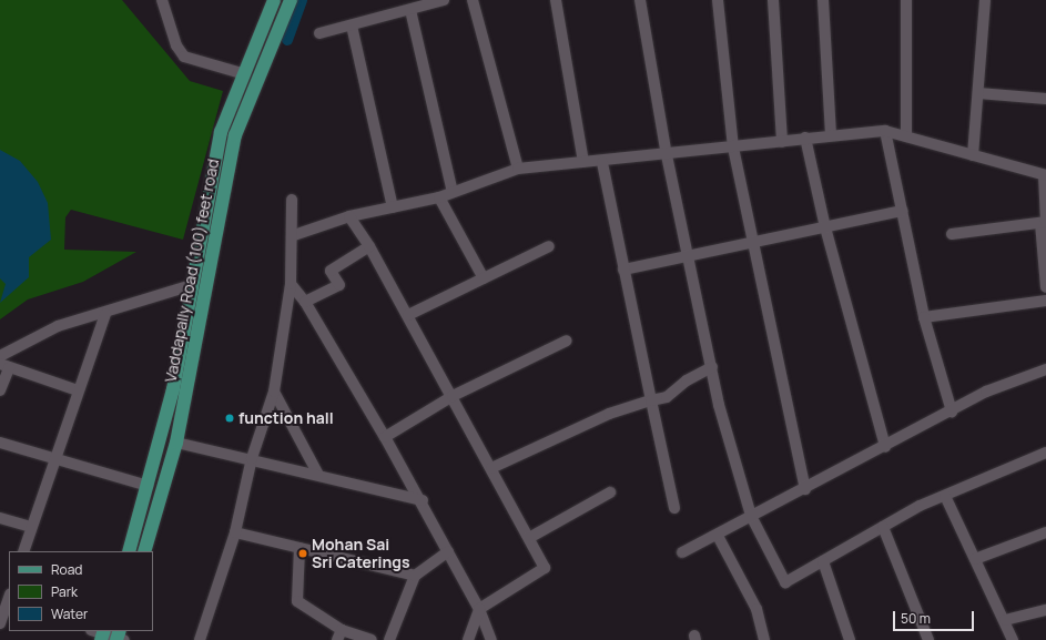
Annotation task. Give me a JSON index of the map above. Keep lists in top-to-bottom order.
{
  "streets": {
    "main road": ["Vaddapally Road (100) feet road"]
  },
  "places": ["function hall", "Mohan Sai Sri Caterings"],
  "legend": ["Road", "Park", "Water"],
  "scale_bar": "50 m"
}
